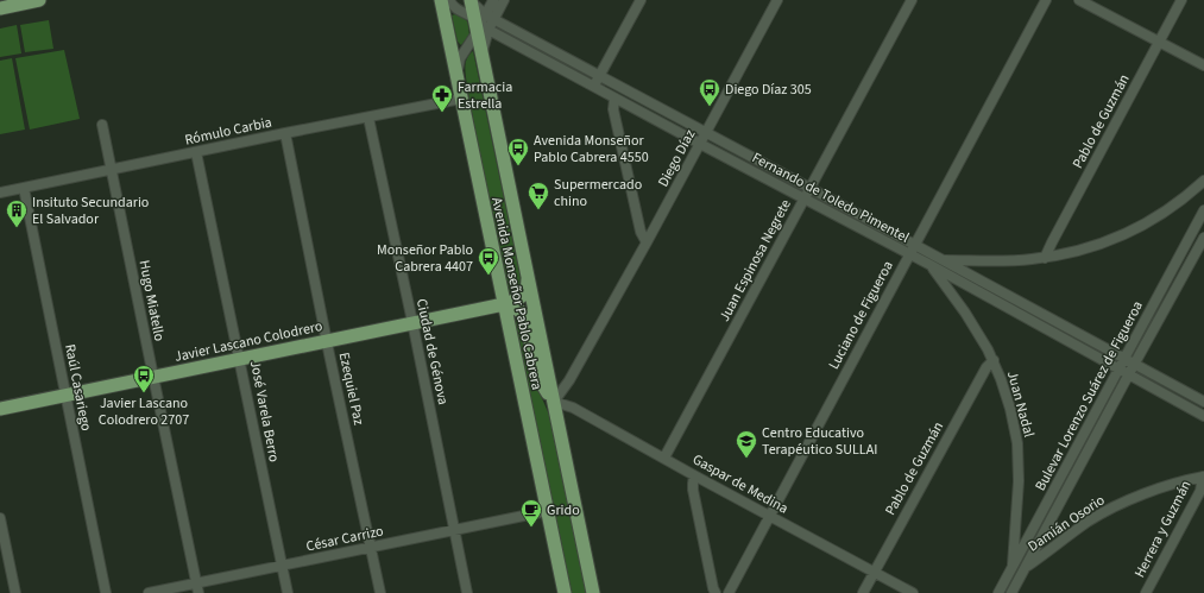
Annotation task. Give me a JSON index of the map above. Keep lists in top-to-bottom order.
{
  "streets": {
    "main road": ["Avenida Monseñor Pablo Cabrera", "Javier Lascano Colodrero"],
    "street": [
      "Pablo de Guzmán",
      "Rómulo Carbia",
      "Diego Díaz",
      "Fernando de Toledo Pimentel",
      "Juan Espinosa Negrete",
      "Hugo Miatello",
      "Luciano de Figueroa",
      "Ciudad de Génova",
      "Raúl Casariego",
      "Ezequiel Paz",
      "Bulevar Lorenzo Suárez de Figueroa",
      "Juan Nadal",
      "José Varela Berro",
      "Gaspar de Medina",
      "Damián Osorio",
      "Herrera y Guzmán",
      "César Carrizo"
    ]
  },
  "crossings": [
    ["Pablo de Guzmán", "Juan Nadal"],
    ["Pablo de Guzmán", "Gaspar de Medina"],
    ["Rómulo Carbia", "Avenida Monseñor Pablo Cabrera"],
    ["Rómulo Carbia", "Hugo Miatello"],
    ["Rómulo Carbia", "Ciudad de Génova"],
    ["Rómulo Carbia", "Raúl Casariego"],
    ["Rómulo Carbia", "Ezequiel Paz"],
    ["Rómulo Carbia", "José Varela Berro"],
    ["Diego Díaz", "Fernando de Toledo Pimentel"],
    ["Diego Díaz", "Avenida Monseñor Pablo Cabrera"],
    ["Diego Díaz", "Gaspar de Medina"],
    ["Fernando de Toledo Pimentel", "Juan Espinosa Negrete"],
    ["Fernando de Toledo Pimentel", "Avenida Monseñor Pablo Cabrera"],
    ["Fernando de Toledo Pimentel", "Luciano de Figueroa"],
    ["Fernando de Toledo Pimentel", "Bulevar Lorenzo Suárez de Figueroa"],
    ["Fernando de Toledo Pimentel", "Juan Nadal"],
    ["Juan Espinosa Negrete", "Gaspar de Medina"],
    ["Avenida Monseñor Pablo Cabrera", "Javier Lascano Colodrero"],
    ["Avenida Monseñor Pablo Cabrera", "Gaspar de Medina"],
    ["Avenida Monseñor Pablo Cabrera", "César Carrizo"],
    ["Hugo Miatello", "Javier Lascano Colodrero"],
    ["Hugo Miatello", "César Carrizo"],
    ["Luciano de Figueroa", "Gaspar de Medina"],
    ["Javier Lascano Colodrero", "Ciudad de Génova"],
    ["Javier Lascano Colodrero", "Raúl Casariego"],
    ["Javier Lascano Colodrero", "Ezequiel Paz"],
    ["Javier Lascano Colodrero", "José Varela Berro"],
    ["Ciudad de Génova", "César Carrizo"],
    ["Ezequiel Paz", "César Carrizo"],
    ["Bulevar Lorenzo Suárez de Figueroa", "Juan Nadal"],
    ["Bulevar Lorenzo Suárez de Figueroa", "Damián Osorio"],
    ["José Varela Berro", "César Carrizo"],
    ["Damián Osorio", "Herrera y Guzmán"]
  ],
  "places": {
    "bus stop": [
      "Diego Díaz 305",
      "Avenida Monseñor Pablo Cabrera 4550",
      "Monseñor Pablo Cabrera 4407",
      "Javier Lascano Colodrero 2707"
    ],
    "pharmacy": ["Farmacia Estrella"],
    "supermarket": ["Supermercado chino"],
    "building": ["Insituto Secundario El Salvador"],
    "school or university": ["Centro Educativo Terapéutico SULLAI"],
    "cafe": ["Grido"]
  }
}
